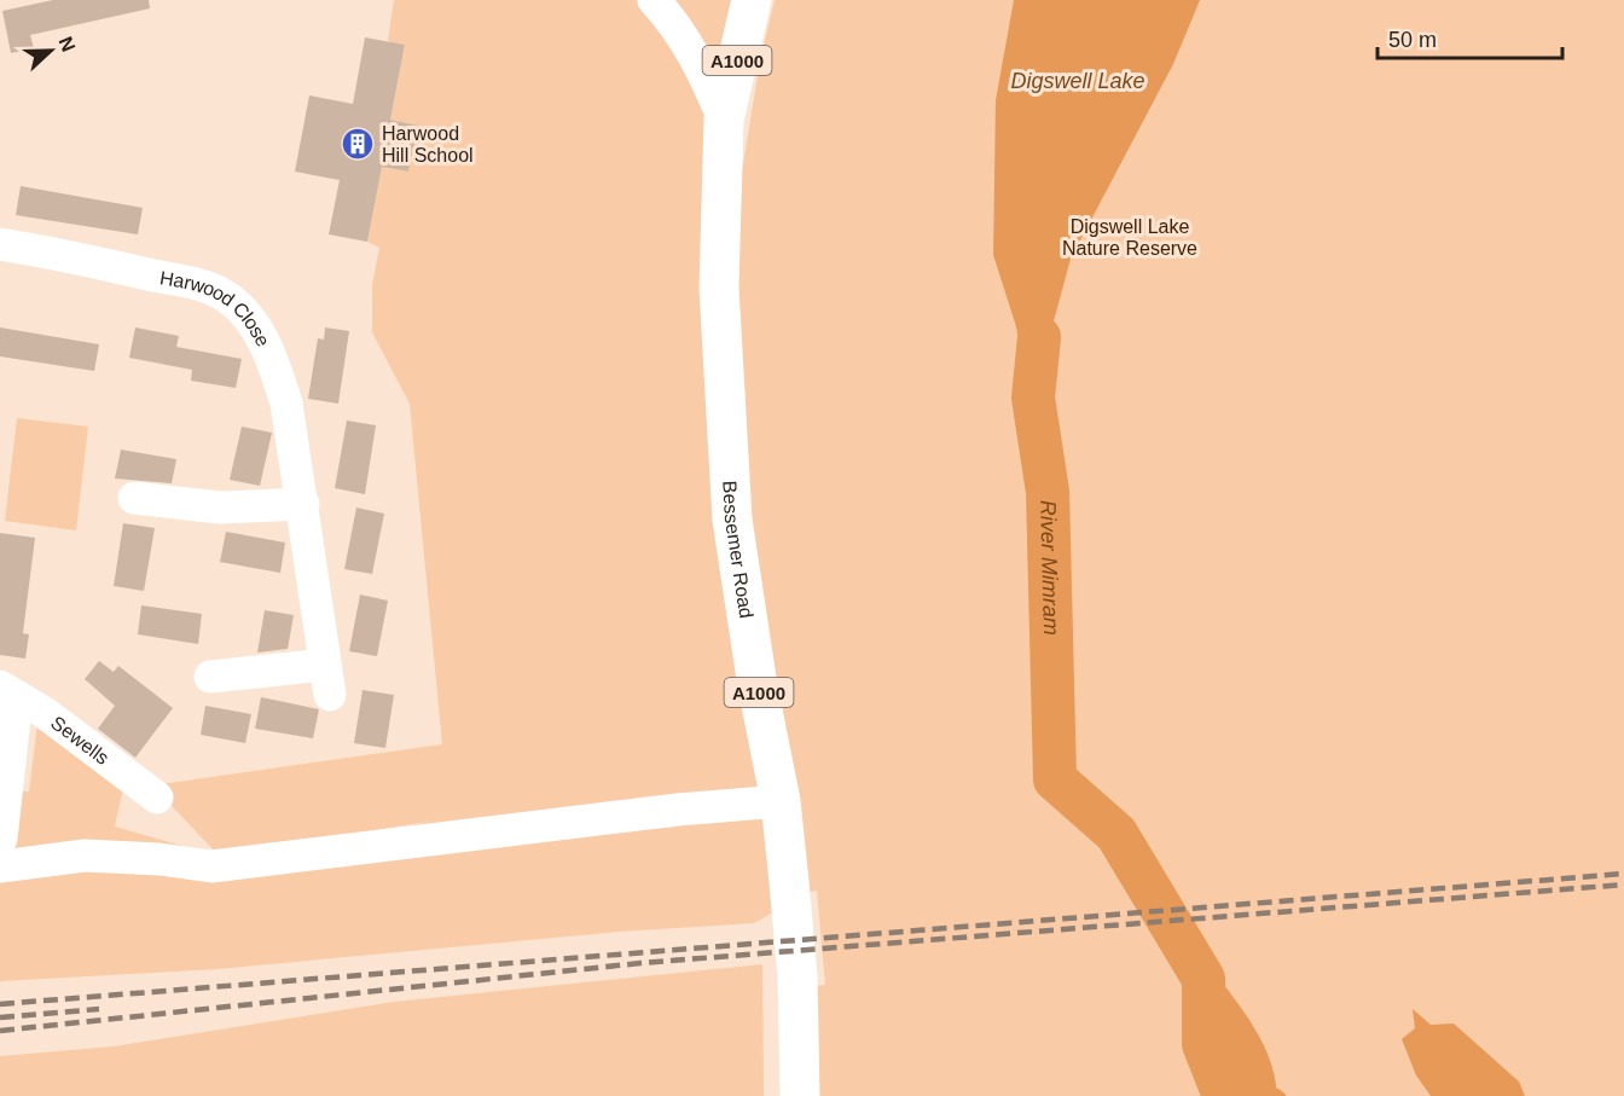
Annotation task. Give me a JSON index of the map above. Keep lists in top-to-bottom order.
{
  "streets": {
    "main road": ["A1000", "Bessemer Road"],
    "street": ["Harwood Close", "Sewells"]
  },
  "water": ["Digswell Lake", "River Mimram"],
  "parks": ["Digswell Lake Nature Reserve"],
  "places": {
    "building": ["Harwood Hill School"]
  },
  "scale_bar": "50 m",
  "north": "right"
}
